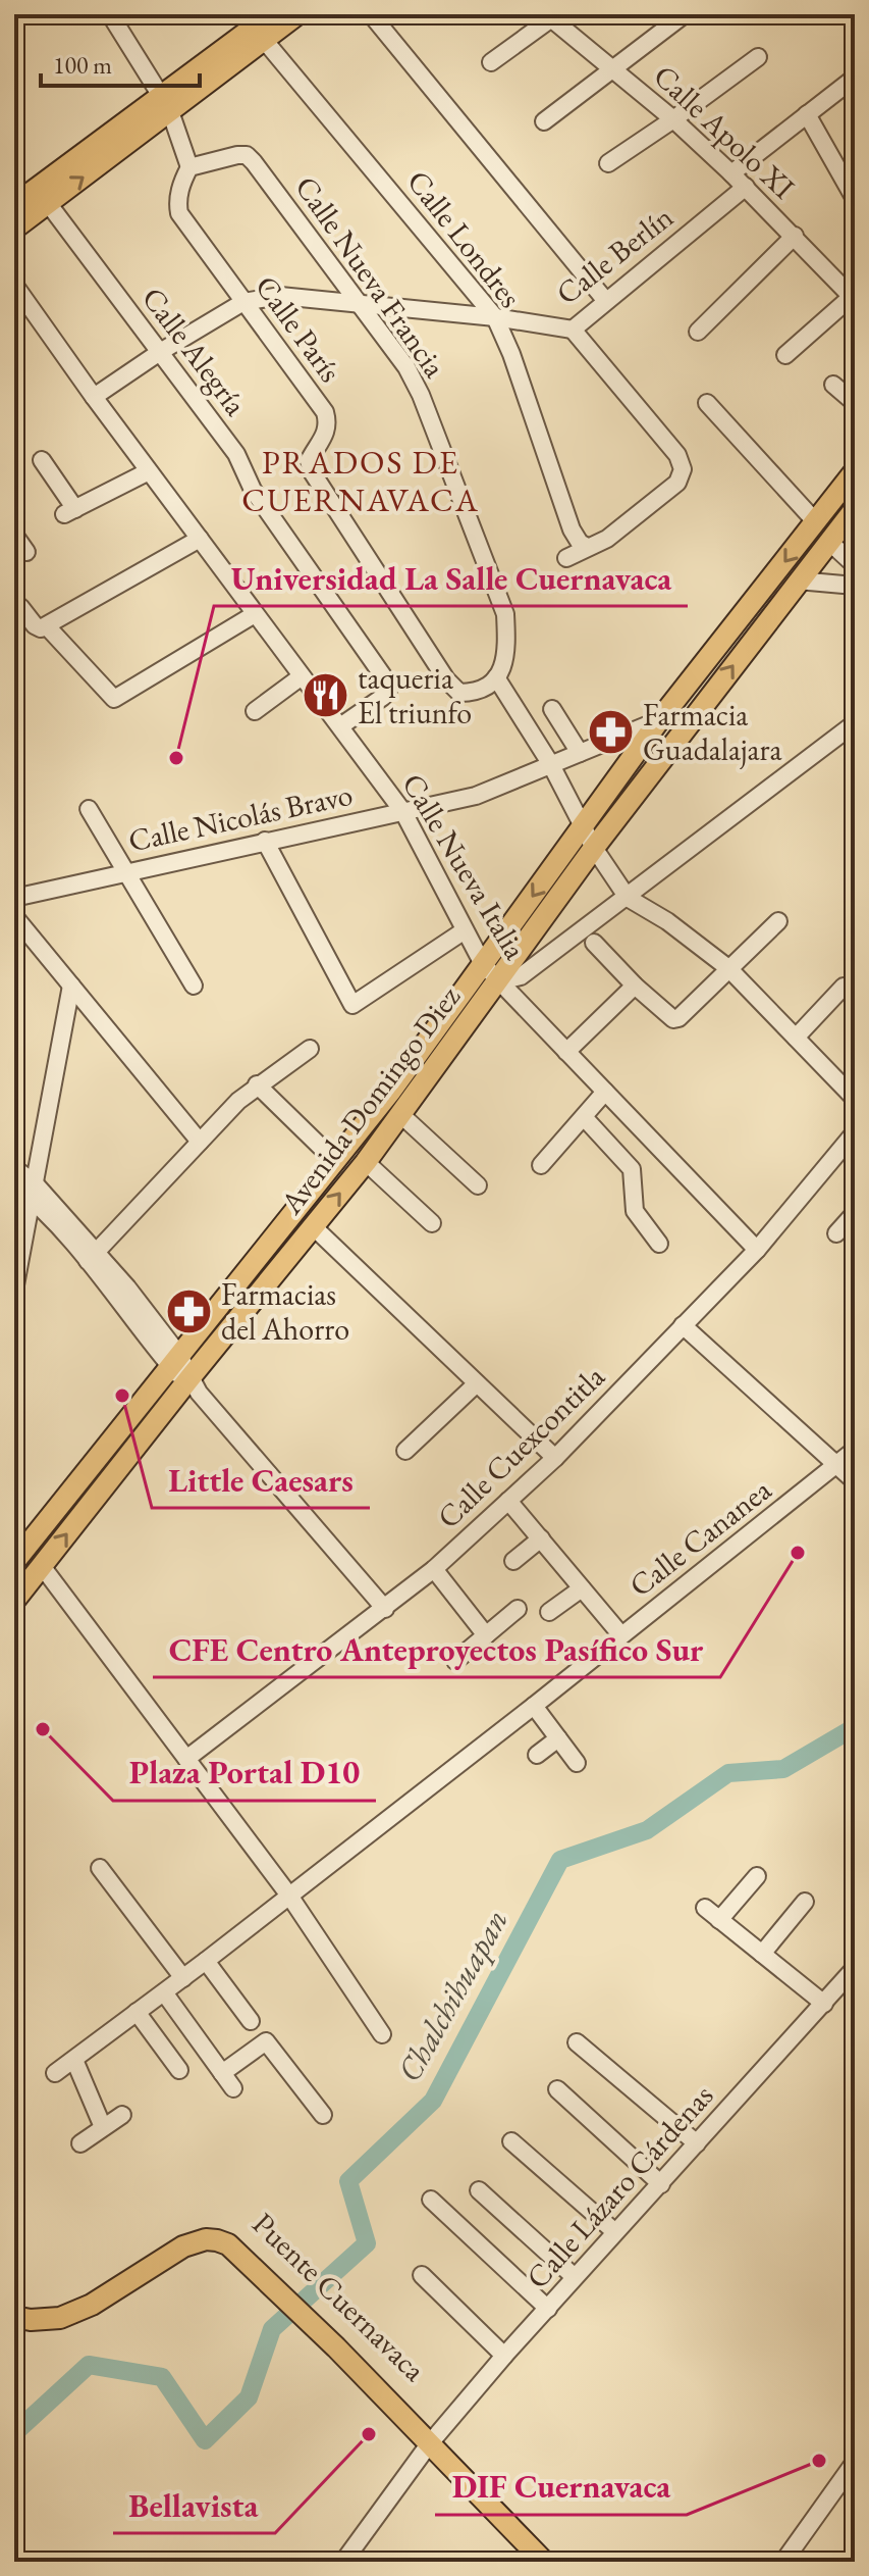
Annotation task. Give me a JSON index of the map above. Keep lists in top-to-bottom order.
{
  "streets": {
    "main road": ["Avenida Domingo Diez", "Puente Cuernavaca"],
    "street": [
      "Calle Apolo XI",
      "Calle Londres",
      "Calle Berlín",
      "Calle Nueva Francia",
      "Calle París",
      "Calle Alegría",
      "Calle Nicolás Bravo",
      "Calle Nueva Italia",
      "Calle Cuexcontitla",
      "Calle Cananea",
      "Calle Lázaro Cárdenas"
    ]
  },
  "crossings": [
    ["Calle Apolo XI", "Calle Berlín"],
    ["Calle Londres", "Calle Berlín"],
    ["Calle Berlín", "Calle Nueva Francia"],
    ["Calle Berlín", "Calle París"],
    ["Calle Berlín", "Calle Alegría"],
    ["Calle Berlín", "Calle Nueva Italia"],
    ["Calle Nueva Francia", "Calle París"],
    ["Calle Alegría", "Calle Nueva Italia"],
    ["Calle Nicolás Bravo", "Calle Nueva Italia"],
    ["Calle Nicolás Bravo", "Avenida Domingo Diez"],
    ["Calle Nueva Italia", "Avenida Domingo Diez"],
    ["Calle Nueva Italia", "Calle Cuexcontitla"],
    ["Calle Lázaro Cárdenas", "Puente Cuernavaca"]
  ],
  "districts": ["PRADOS DE CUERNAVACA"],
  "water": ["Chalchihuapan"],
  "places": {
    "restaurant": ["taqueria El triunfo"],
    "pharmacy": ["Farmacia Guadalajara", "Farmacias del Ahorro"],
    "other": [
      "Universidad La Salle Cuernavaca",
      "Little Caesars",
      "CFE Centro Anteproyectos Pasífico Sur",
      "Plaza Portal D10",
      "Bellavista",
      "DIF Cuernavaca"
    ]
  },
  "scale_bar": "100 m"
}
